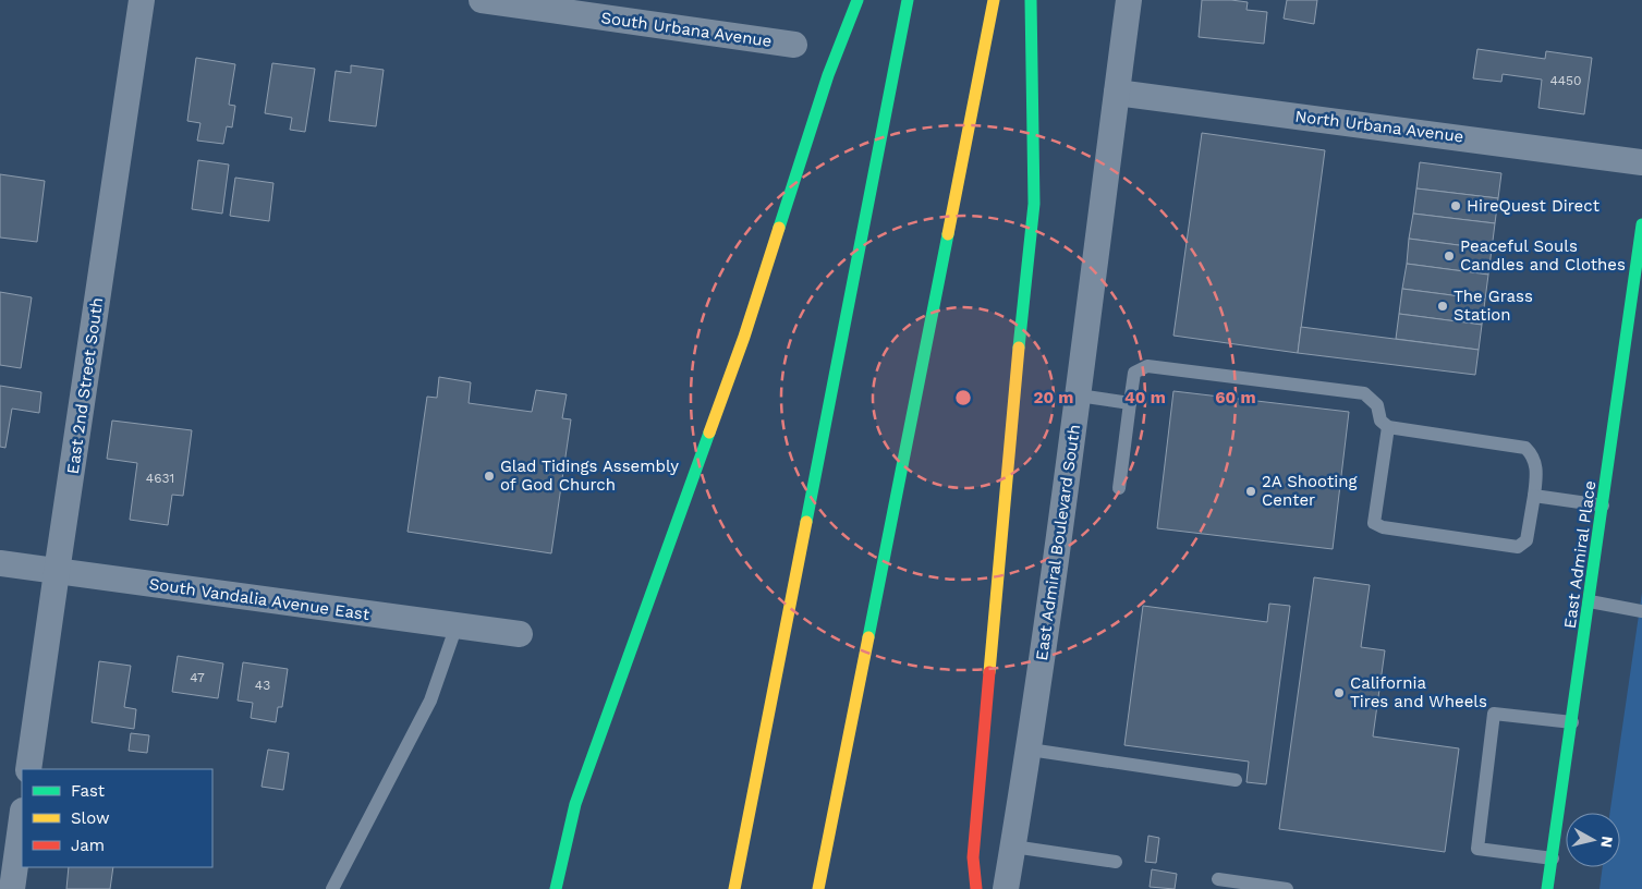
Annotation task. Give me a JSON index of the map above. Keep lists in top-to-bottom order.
{
  "streets": {
    "main road": ["East Admiral Place"],
    "street": [
      "South Urbana Avenue",
      "North Urbana Avenue",
      "East 2nd Street South",
      "East Admiral Boulevard South",
      "South Vandalia Avenue East"
    ]
  },
  "crossings": [
    ["North Urbana Avenue", "East Admiral Boulevard South"],
    ["East 2nd Street South", "South Vandalia Avenue East"]
  ],
  "places": [
    "HireQuest Direct",
    "Peaceful Souls Candles and Clothes",
    "The Grass Station",
    "Glad Tidings Assembly of God Church",
    "2A Shooting Center",
    "California Tires and Wheels"
  ],
  "house_numbers": [
    "4450",
    "4631",
    "47",
    "43"
  ],
  "legend": ["Fast", "Slow", "Jam"],
  "north": "right",
  "rings": ["20 m", "40 m", "60 m"]
}
